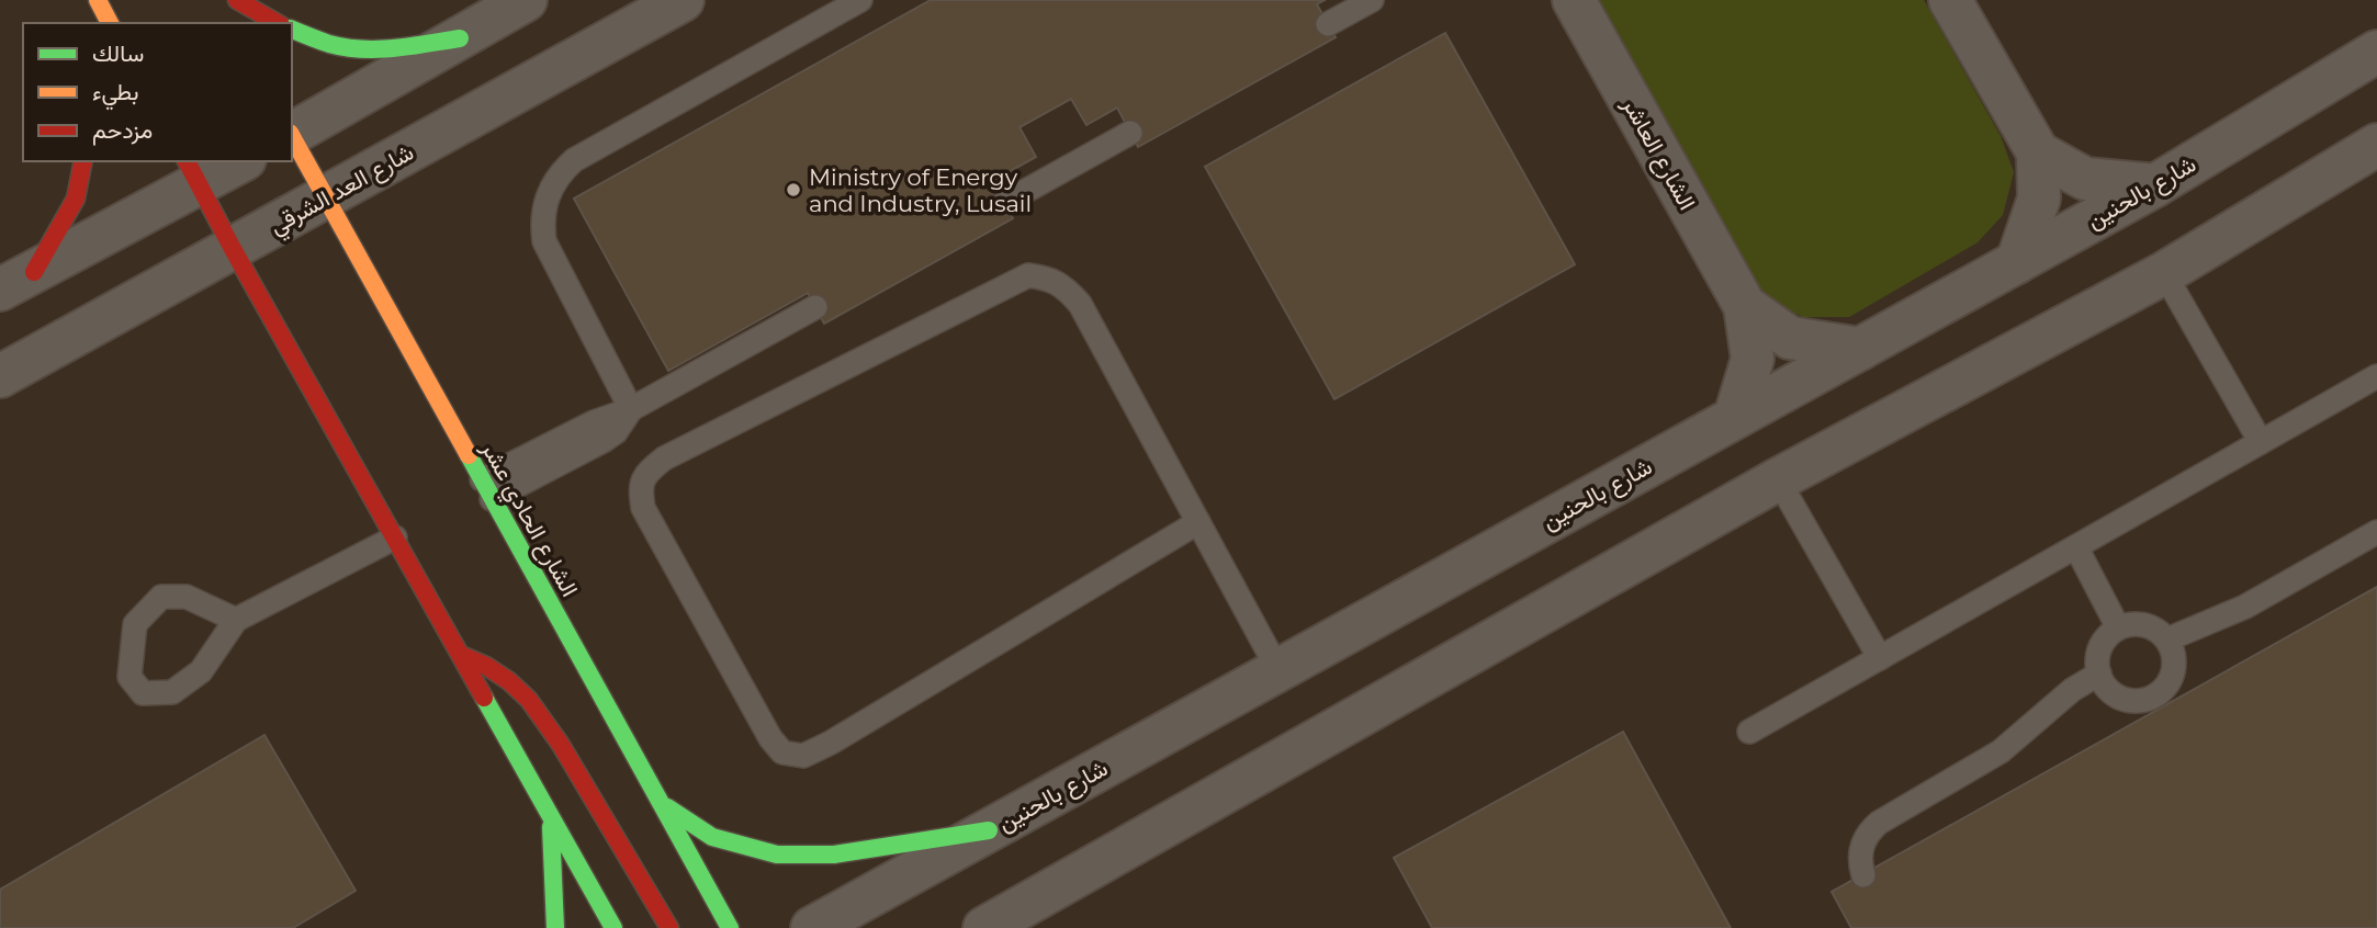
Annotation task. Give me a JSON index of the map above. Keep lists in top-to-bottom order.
{
  "streets": {
    "street": [
      "الشارع العاشر",
      "شارع العد الشرقي",
      "شارع بالحنين",
      "الشارع الحادي عشر"
    ]
  },
  "crossings": [
    ["الشارع العاشر", "شارع بالحنين"],
    ["شارع العد الشرقي", "الشارع الحادي عشر"]
  ],
  "places": ["Ministry of Energy and Industry, Lusail"],
  "legend": ["سالك", "بطيء", "مزدحم"]
}
